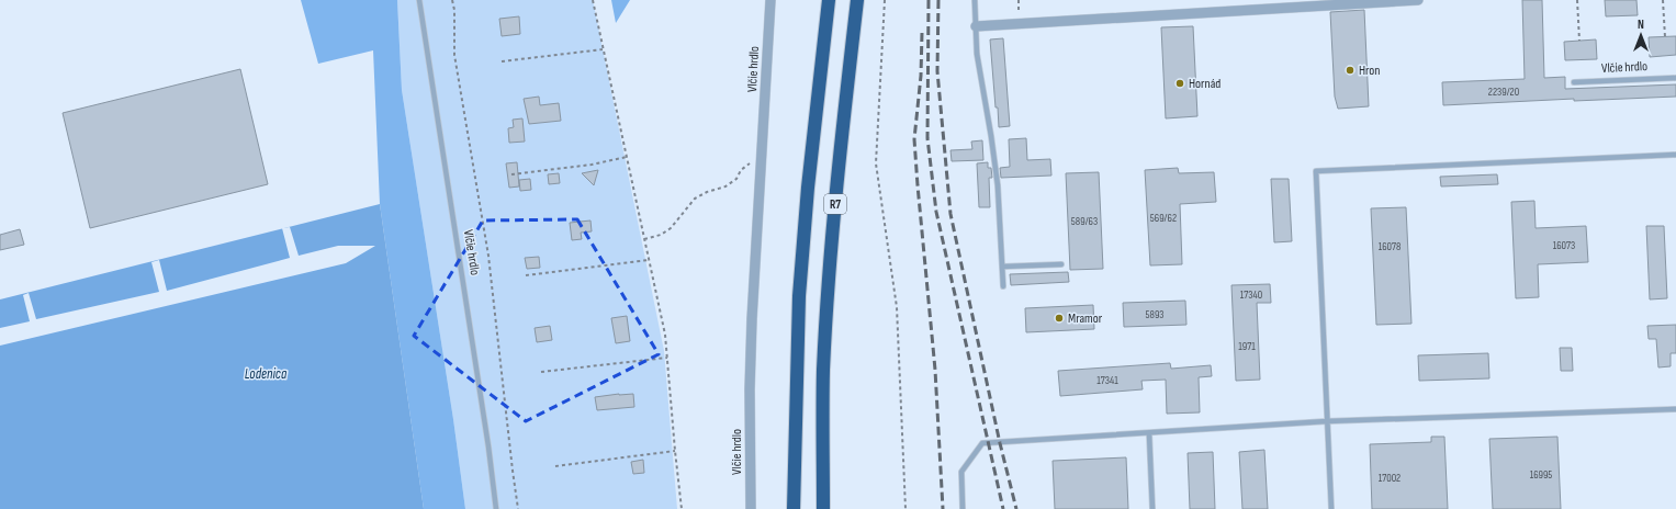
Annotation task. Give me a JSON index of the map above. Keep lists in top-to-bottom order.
{
  "streets": {
    "highway": ["R7"],
    "street": ["Vlčie hrdlo"]
  },
  "water": ["Lodenica"],
  "places": ["Hron", "Hornád", "Mramor"],
  "house_numbers": [
    "2239/20",
    "569/62",
    "589/63",
    "16073",
    "16078",
    "17340",
    "5893",
    "1971",
    "17341",
    "16995",
    "17002"
  ],
  "north": "top"
}
